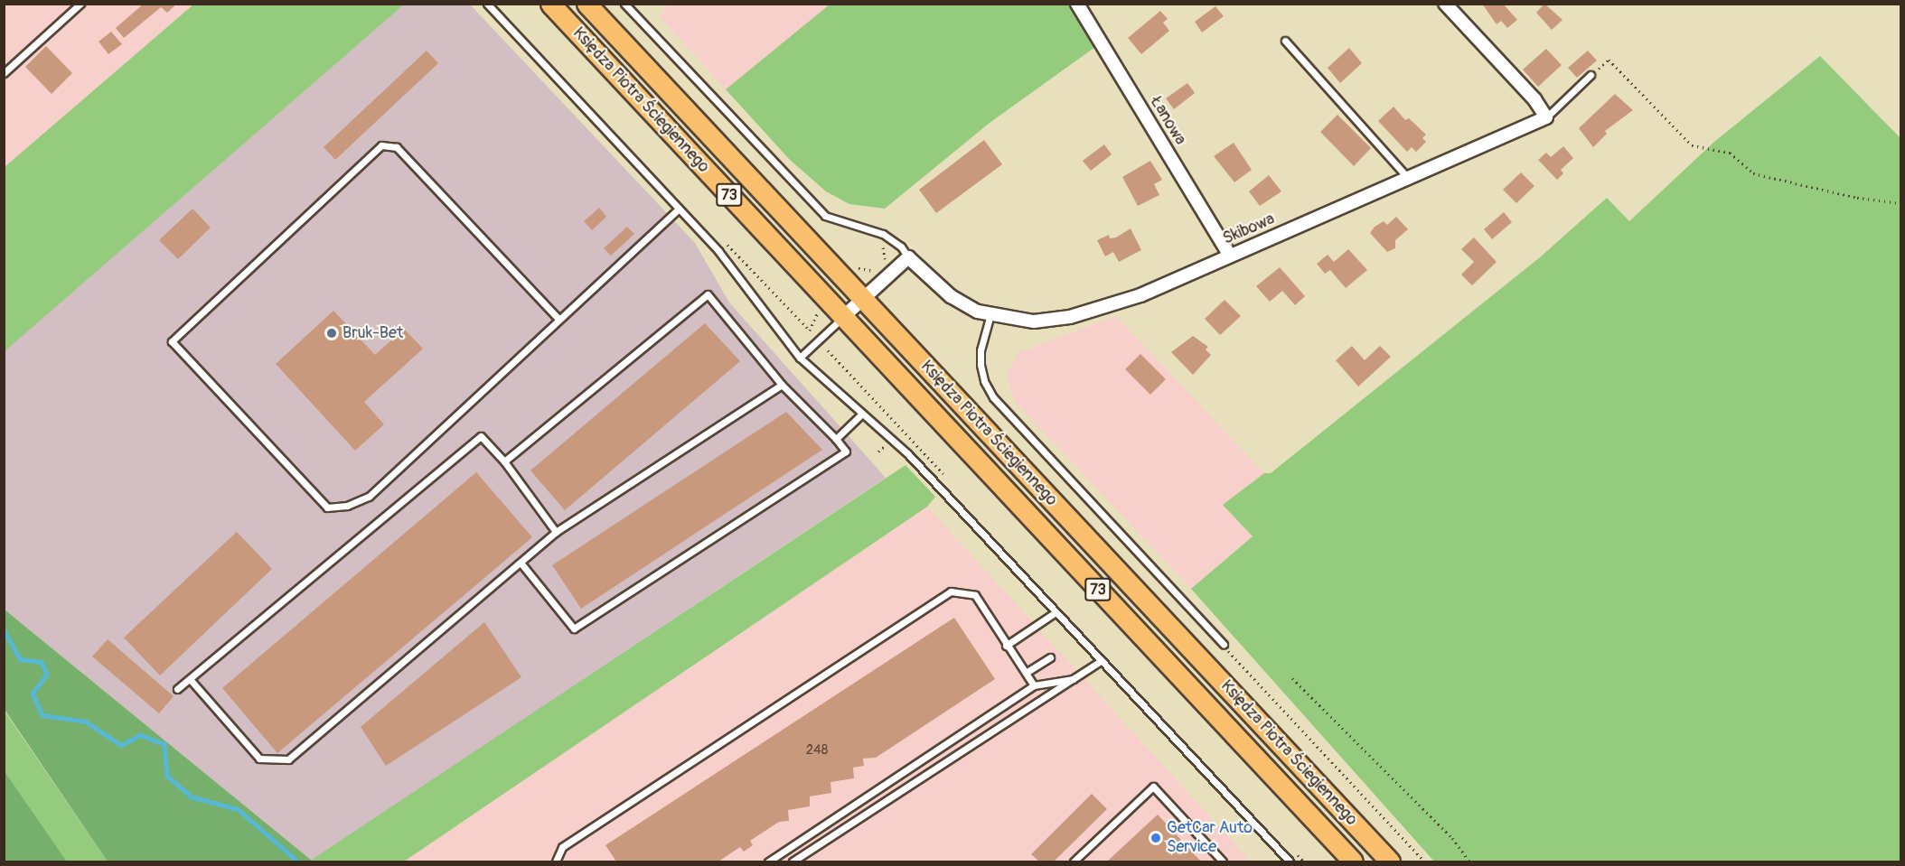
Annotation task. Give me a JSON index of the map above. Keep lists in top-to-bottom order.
{
  "streets": {
    "main road": ["Księdza Piotra Ściegiennego", "73"],
    "street": ["Łanowa", "Skibowa"]
  },
  "crossings": [
    ["Łanowa", "Skibowa"]
  ],
  "places": ["Bruk-Bet", "GetCar Auto Service"],
  "house_numbers": ["248"]
}
